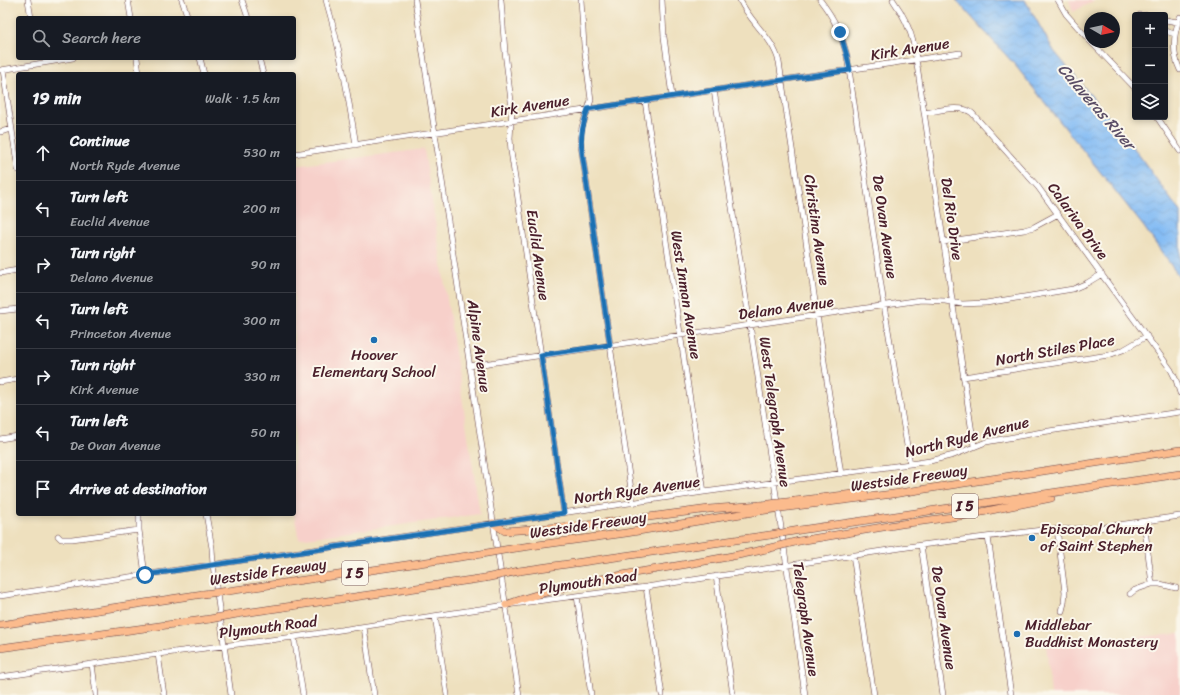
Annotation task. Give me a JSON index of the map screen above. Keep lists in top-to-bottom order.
{
  "streets": {
    "highway": ["Westside Freeway", "I 5"],
    "street": [
      "Kirk Avenue",
      "Del Rio Drive",
      "Calariva Drive",
      "De Ovan Avenue",
      "Christina Avenue",
      "Euclid Avenue",
      "West Inman Avenue",
      "Delano Avenue",
      "Alpine Avenue",
      "North Stiles Place",
      "West Telegraph Avenue",
      "North Ryde Avenue",
      "Plymouth Road",
      "Telegraph Avenue"
    ]
  },
  "crossings": [
    ["Kirk Avenue", "Del Rio Drive"],
    ["Kirk Avenue", "De Ovan Avenue"],
    ["Kirk Avenue", "Christina Avenue"],
    ["Kirk Avenue", "Euclid Avenue"],
    ["Kirk Avenue", "West Inman Avenue"],
    ["Kirk Avenue", "Alpine Avenue"],
    ["Kirk Avenue", "West Telegraph Avenue"],
    ["Del Rio Drive", "Calariva Drive"],
    ["Del Rio Drive", "Delano Avenue"],
    ["Del Rio Drive", "North Stiles Place"],
    ["Del Rio Drive", "North Ryde Avenue"],
    ["Calariva Drive", "Delano Avenue"],
    ["Calariva Drive", "North Stiles Place"],
    ["De Ovan Avenue", "Delano Avenue"],
    ["De Ovan Avenue", "North Ryde Avenue"],
    ["De Ovan Avenue", "Plymouth Road"],
    ["Christina Avenue", "Delano Avenue"],
    ["Christina Avenue", "North Ryde Avenue"],
    ["Euclid Avenue", "Delano Avenue"],
    ["Euclid Avenue", "North Ryde Avenue"],
    ["West Inman Avenue", "Delano Avenue"],
    ["West Inman Avenue", "North Ryde Avenue"],
    ["Delano Avenue", "Alpine Avenue"],
    ["Delano Avenue", "West Telegraph Avenue"],
    ["Alpine Avenue", "North Ryde Avenue"],
    ["Alpine Avenue", "Plymouth Road"],
    ["West Telegraph Avenue", "North Ryde Avenue"],
    ["West Telegraph Avenue", "Telegraph Avenue"],
    ["Plymouth Road", "Telegraph Avenue"]
  ],
  "water": ["Calaveras River"],
  "places": ["Hoover Elementary School", "Episcopal Church of Saint Stephen", "Middlebar Buddhist Monastery"],
  "north": "right",
  "page": {
    "map_buttons": ["+", "−"],
    "search": "Search here",
    "heading": ["19 min", "Walk · 1.5 km"],
    "list": [
      ["Continue", "North Ryde Avenue", "530 m"],
      ["Turn left", "Euclid Avenue", "200 m"],
      ["Turn right", "Delano Avenue", "90 m"],
      ["Turn left", "Princeton Avenue", "300 m"],
      ["Turn right", "Kirk Avenue", "330 m"],
      ["Turn left", "De Ovan Avenue", "50 m"],
      "Arrive at destination"
    ]
  }
}
